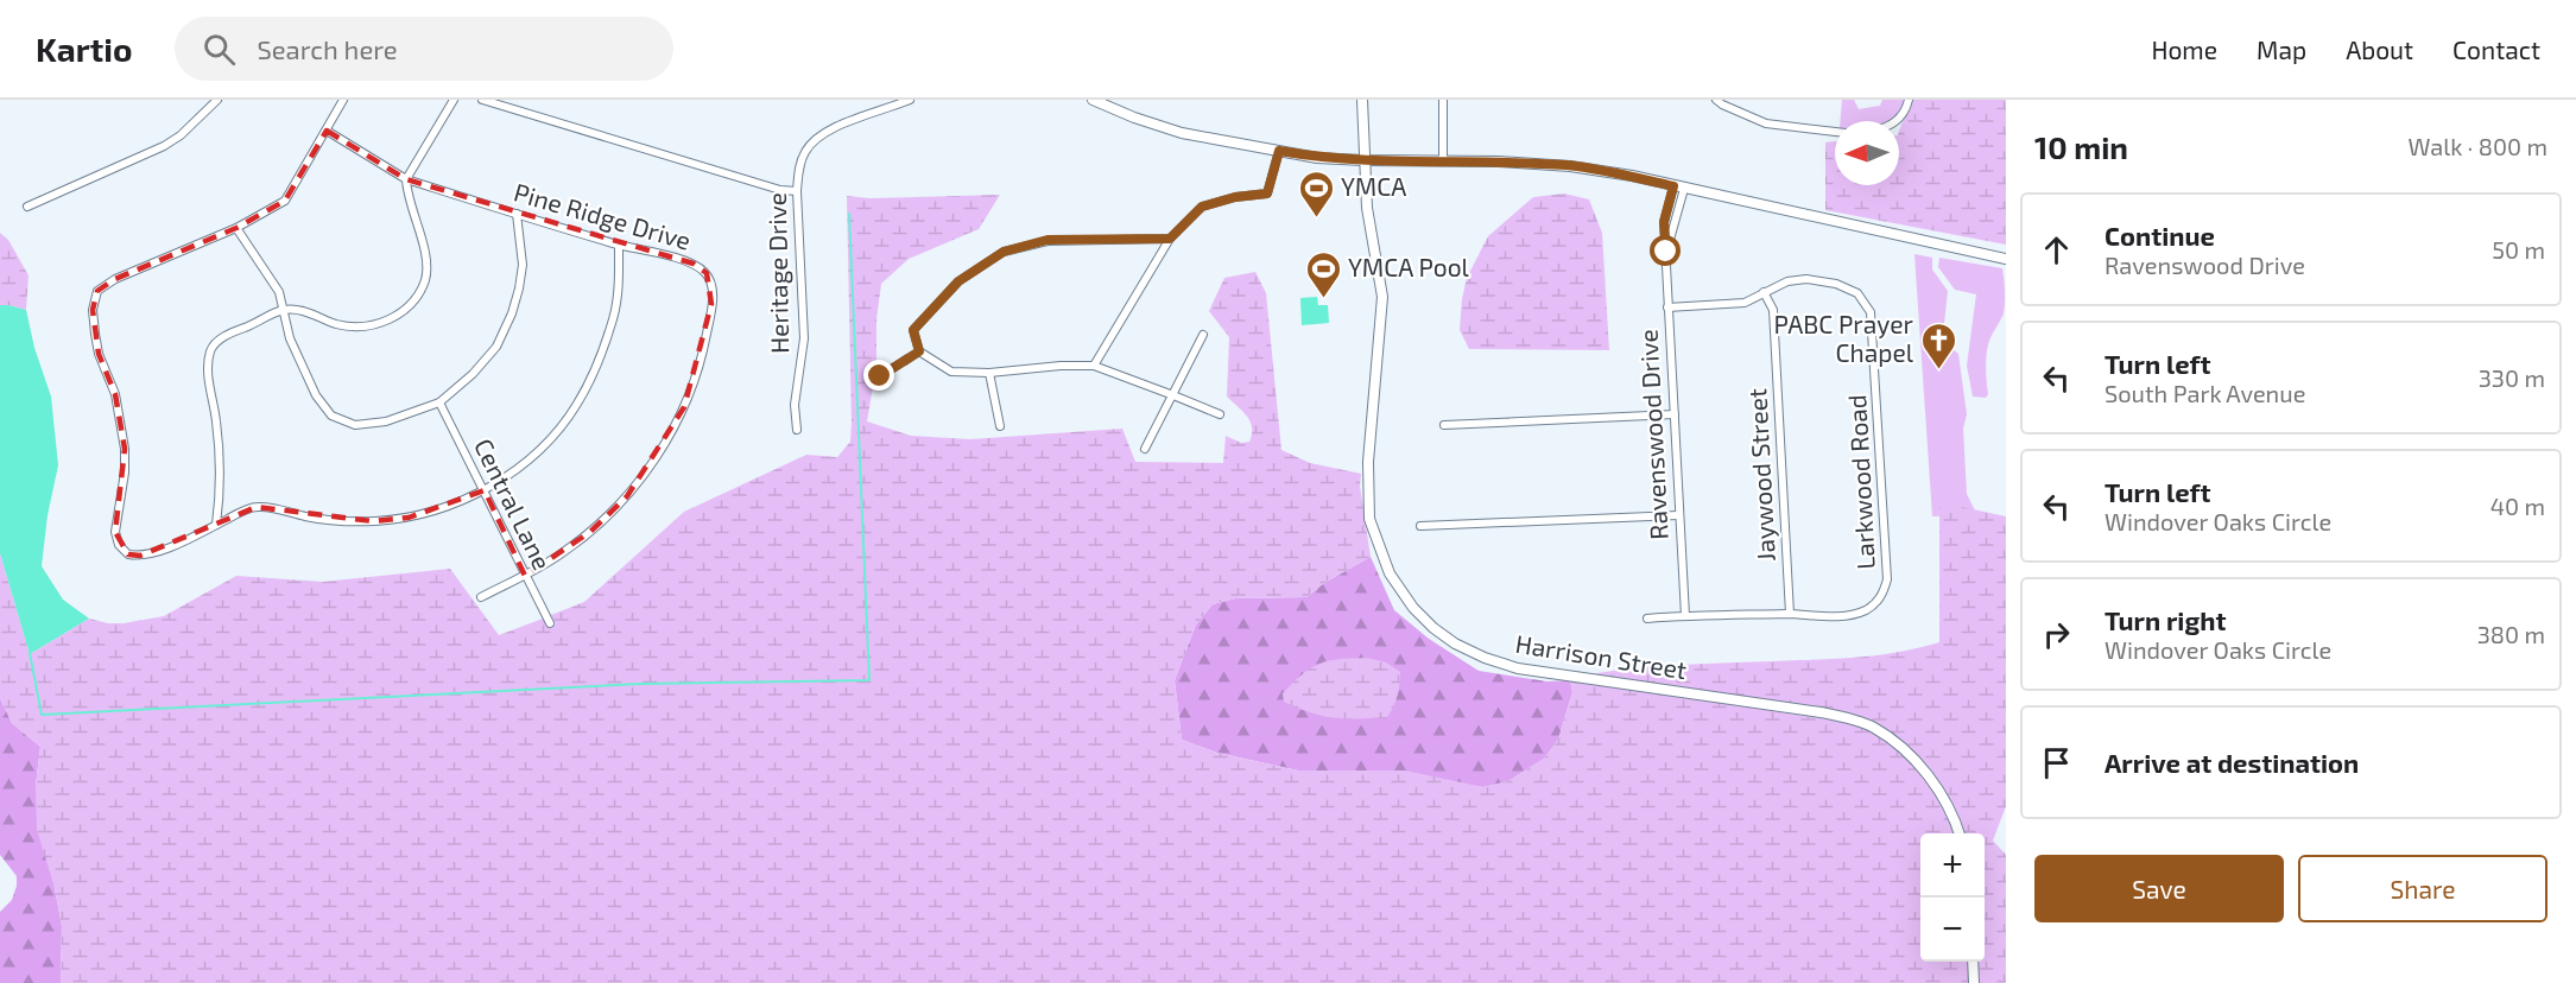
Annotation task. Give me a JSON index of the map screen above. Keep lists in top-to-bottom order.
{
  "streets": {
    "street": [
      "Pine Ridge Drive",
      "Heritage Drive",
      "Ravenswood Drive",
      "Jaywood Street",
      "Larkwood Road",
      "Central Lane",
      "Harrison Street"
    ]
  },
  "crossings": [
    ["Pine Ridge Drive", "Central Lane"],
    ["Ravenswood Drive", "Larkwood Road"],
    ["Jaywood Street", "Larkwood Road"]
  ],
  "places": {
    "sports": ["YMCA", "YMCA Pool"],
    "church": ["PABC Prayer Chapel"]
  },
  "north": "left",
  "page": {
    "header": "Kartio",
    "search": "Search here",
    "nav": [
      "Home",
      "Map",
      "About",
      "Contact"
    ],
    "heading": ["10 min", "Walk · 800 m"],
    "list": [
      ["Continue", "Ravenswood Drive", "50 m"],
      ["Turn left", "South Park Avenue", "330 m"],
      ["Turn left", "Windover Oaks Circle", "40 m"],
      ["Turn right", "Windover Oaks Circle", "380 m"],
      "Arrive at destination"
    ],
    "map_buttons": ["+", "−"],
    "buttons": ["Save", "Share"]
  }
}
